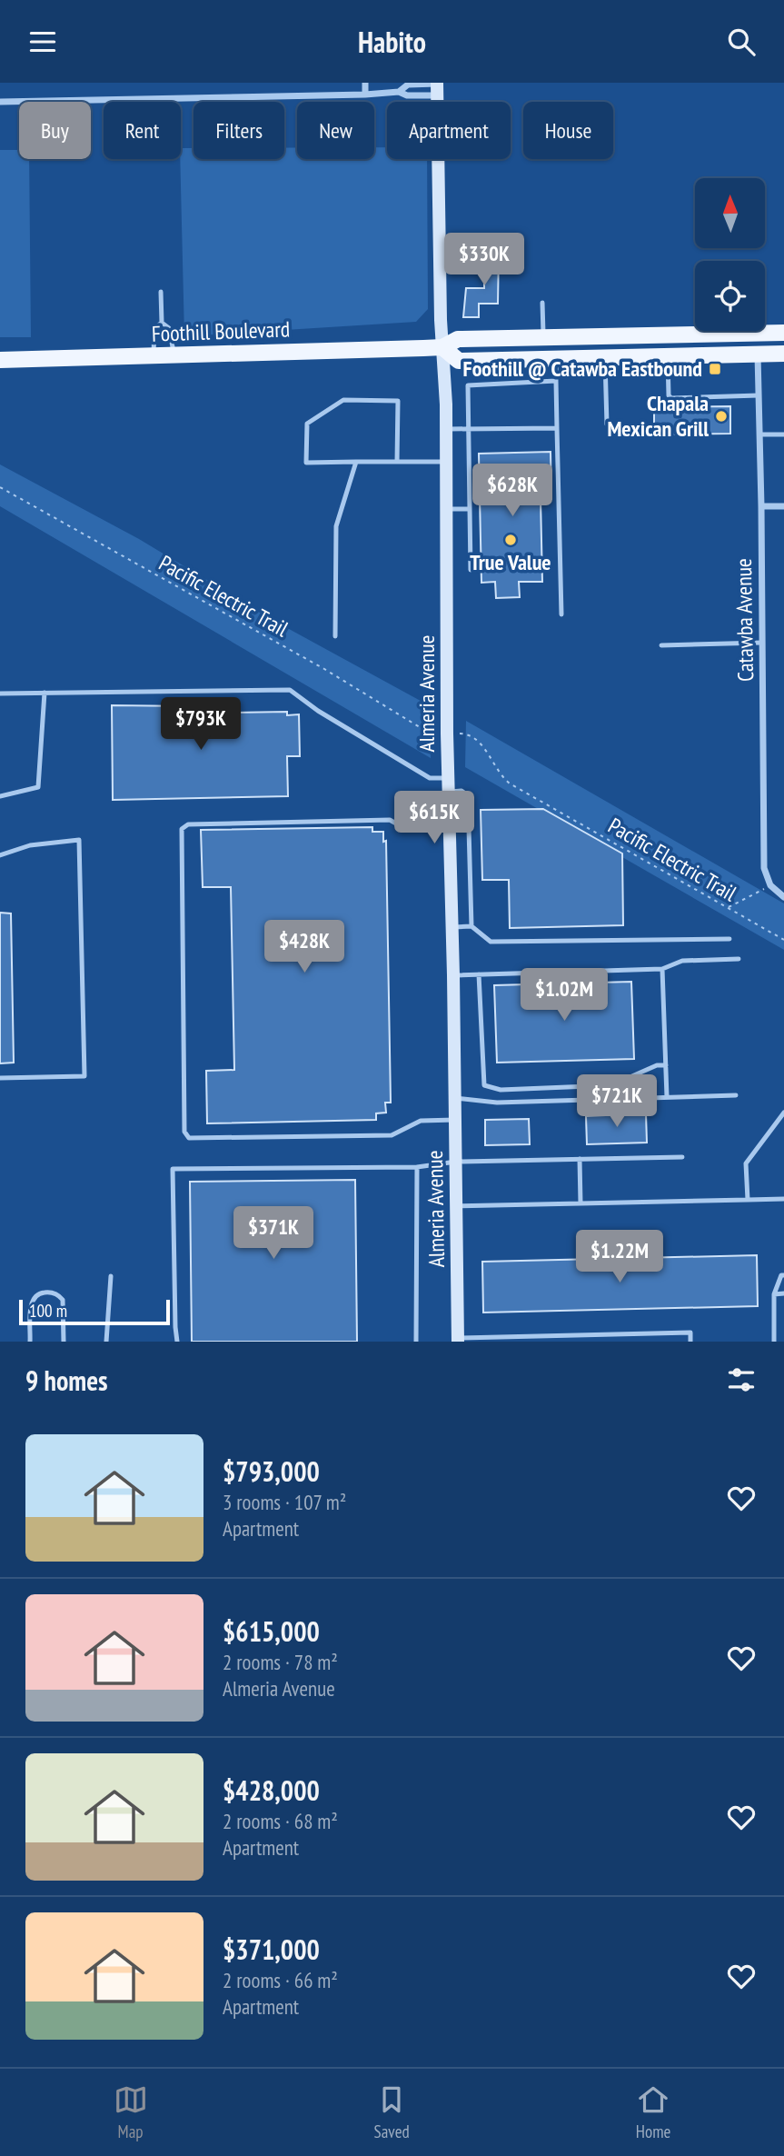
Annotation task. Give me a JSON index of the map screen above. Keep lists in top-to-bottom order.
{
  "streets": {
    "main road": ["Foothill Boulevard"],
    "street": ["Catawba Avenue", "Almeria Avenue"],
    "path": ["Pacific Electric Trail"]
  },
  "crossings": [
    ["Foothill Boulevard", "Catawba Avenue"],
    ["Foothill Boulevard", "Almeria Avenue"]
  ],
  "places": {
    "transit": ["Foothill @ Catawba Eastbound"],
    "other": ["Chapala Mexican Grill", "True Value"]
  },
  "scale_bar": "100 m",
  "north": "top",
  "page": {
    "header": "Habito",
    "chip": [
      "Buy",
      "Rent",
      "Filters",
      "New",
      "Apartment",
      "House"
    ],
    "price": [
      "$330K",
      "$628K",
      "$793K",
      "$615K",
      "$428K",
      "$1.02M",
      "$721K",
      "$371K",
      "$1.22M"
    ],
    "scale": "100 m",
    "heading": "9 homes",
    "list": [
      {
        "name": "$793,000",
        "note": "3 rooms · 107 m² · Apartment"
      },
      {
        "name": "$615,000",
        "note": "2 rooms · 78 m² · Almeria Avenue"
      },
      {
        "name": "$428,000",
        "note": "2 rooms · 68 m² · Apartment"
      },
      {
        "name": "$371,000",
        "note": "2 rooms · 66 m² · Apartment"
      }
    ],
    "tabs": ["Map", "Saved", "Home"]
  }
}
